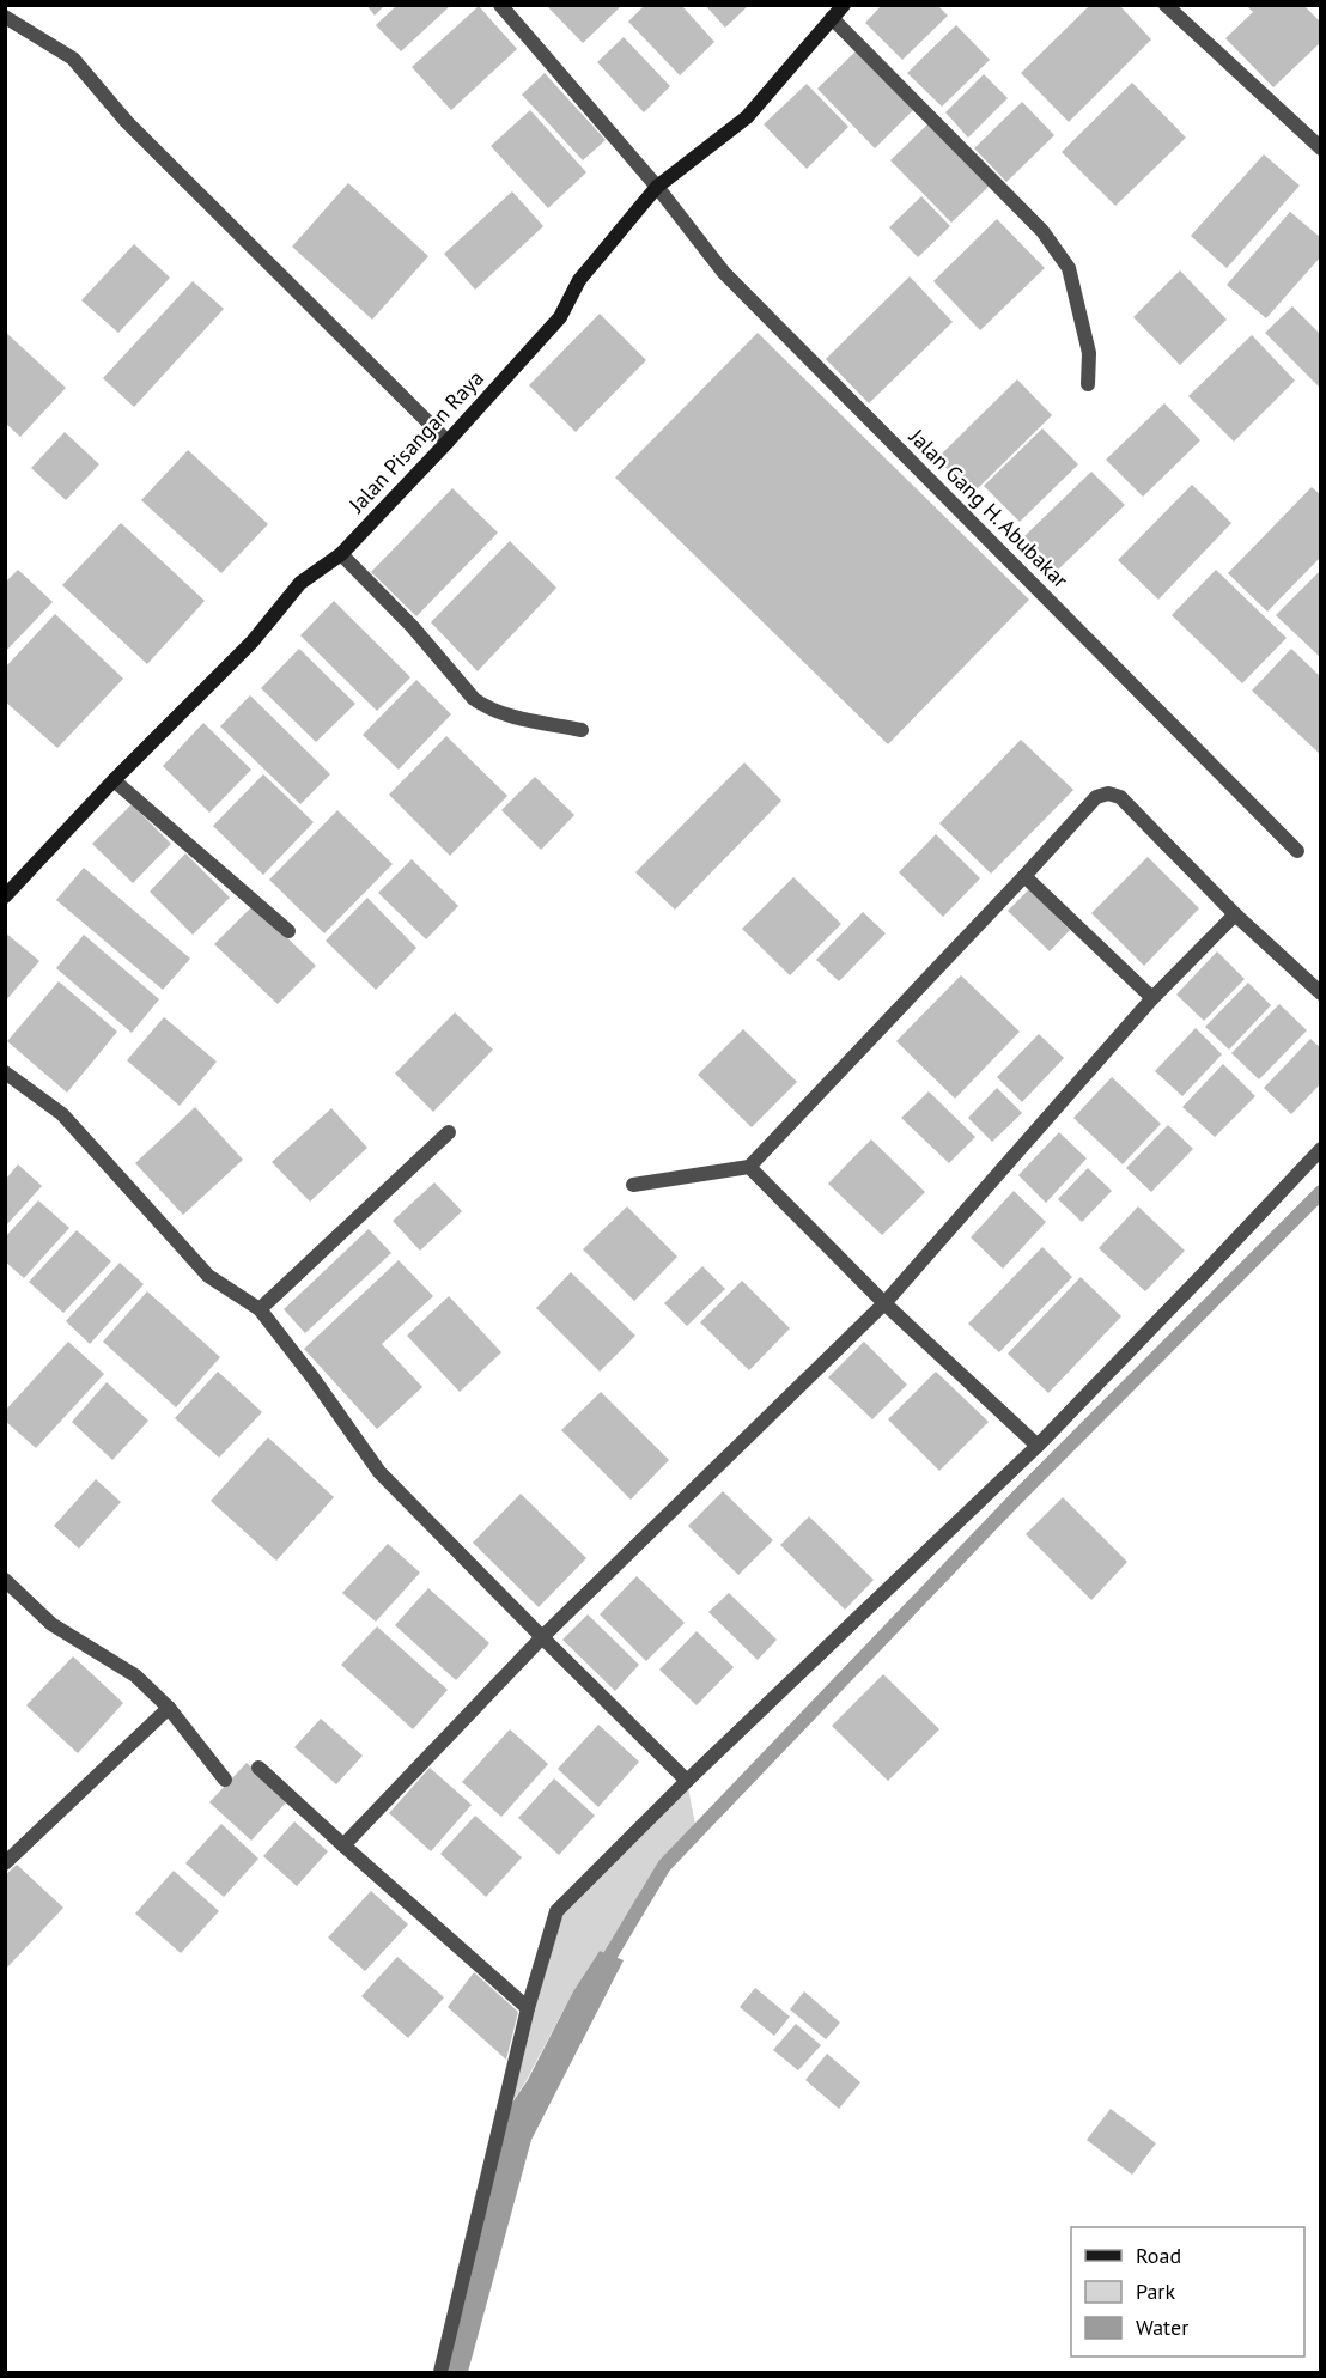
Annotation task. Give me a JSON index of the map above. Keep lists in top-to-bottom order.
{
  "streets": {
    "street": ["Jalan Pisangan Raya", "Jalan Gang H. Abubakar"]
  },
  "crossings": [
    ["Jalan Pisangan Raya", "Jalan Gang H. Abubakar"]
  ],
  "legend": ["Road", "Park", "Water"]
}
